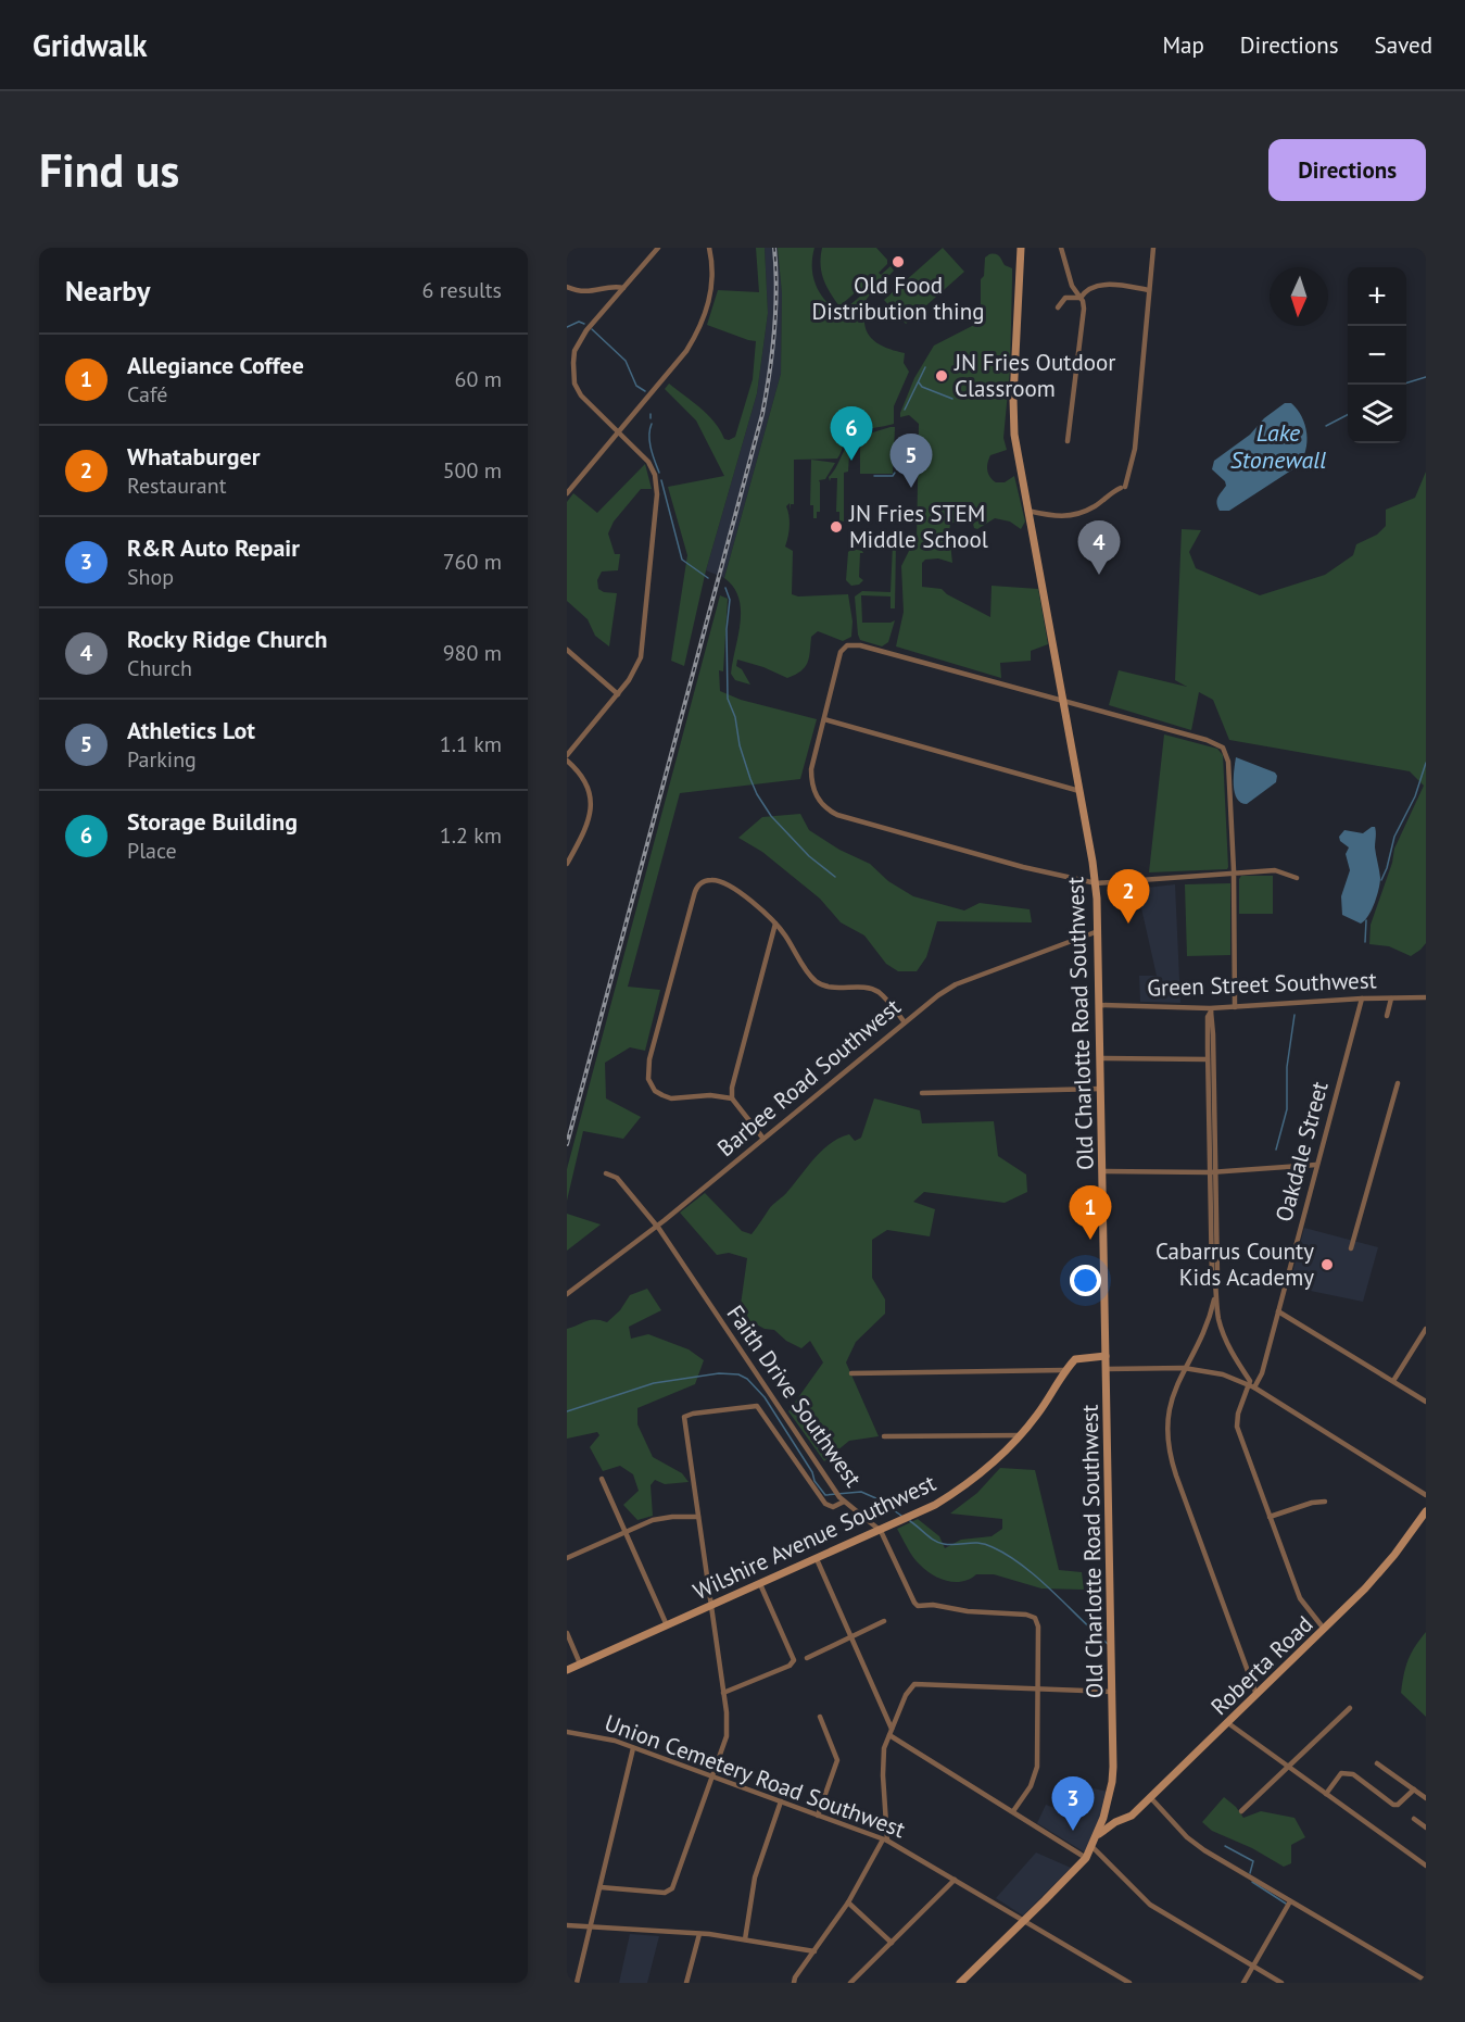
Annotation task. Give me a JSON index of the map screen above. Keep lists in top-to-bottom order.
{
  "streets": {
    "main road": ["Old Charlotte Road Southwest", "Wilshire Avenue Southwest", "Roberta Road"],
    "street": [
      "Green Street Southwest",
      "Barbee Road Southwest",
      "Oakdale Street",
      "Faith Drive Southwest",
      "Union Cemetery Road Southwest"
    ]
  },
  "crossings": [
    ["Green Street Southwest", "Old Charlotte Road Southwest"],
    ["Green Street Southwest", "Oakdale Street"],
    ["Old Charlotte Road Southwest", "Barbee Road Southwest"],
    ["Old Charlotte Road Southwest", "Roberta Road"],
    ["Old Charlotte Road Southwest", "Union Cemetery Road Southwest"],
    ["Barbee Road Southwest", "Faith Drive Southwest"],
    ["Faith Drive Southwest", "Wilshire Avenue Southwest"]
  ],
  "water": ["Lake Stonewall"],
  "places": [
    "Old Food Distribution thing",
    "JN Fries Outdoor Classroom",
    "JN Fries STEM Middle School",
    "Cabarrus County Kids Academy"
  ],
  "north": "bottom",
  "page": {
    "header": "Gridwalk",
    "nav": ["Map", "Directions", "Saved"],
    "buttons": "Directions",
    "title": "Find us",
    "heading": ["Nearby", "6 results"],
    "map_buttons": ["+", "−"],
    "list": [
      {
        "mark": "1",
        "name": "Allegiance Coffee",
        "note": "Café",
        "value": "60 m"
      },
      {
        "mark": "2",
        "name": "Whataburger",
        "note": "Restaurant",
        "value": "500 m"
      },
      {
        "mark": "3",
        "name": "R&R Auto Repair",
        "note": "Shop",
        "value": "760 m"
      },
      {
        "mark": "4",
        "name": "Rocky Ridge Church",
        "note": "Church",
        "value": "980 m"
      },
      {
        "mark": "5",
        "name": "Athletics Lot",
        "note": "Parking",
        "value": "1.1 km"
      },
      {
        "mark": "6",
        "name": "Storage Building",
        "note": "Place",
        "value": "1.2 km"
      }
    ],
    "pins": [
      "6",
      "5",
      "4",
      "2",
      "1",
      "3"
    ]
  }
}
